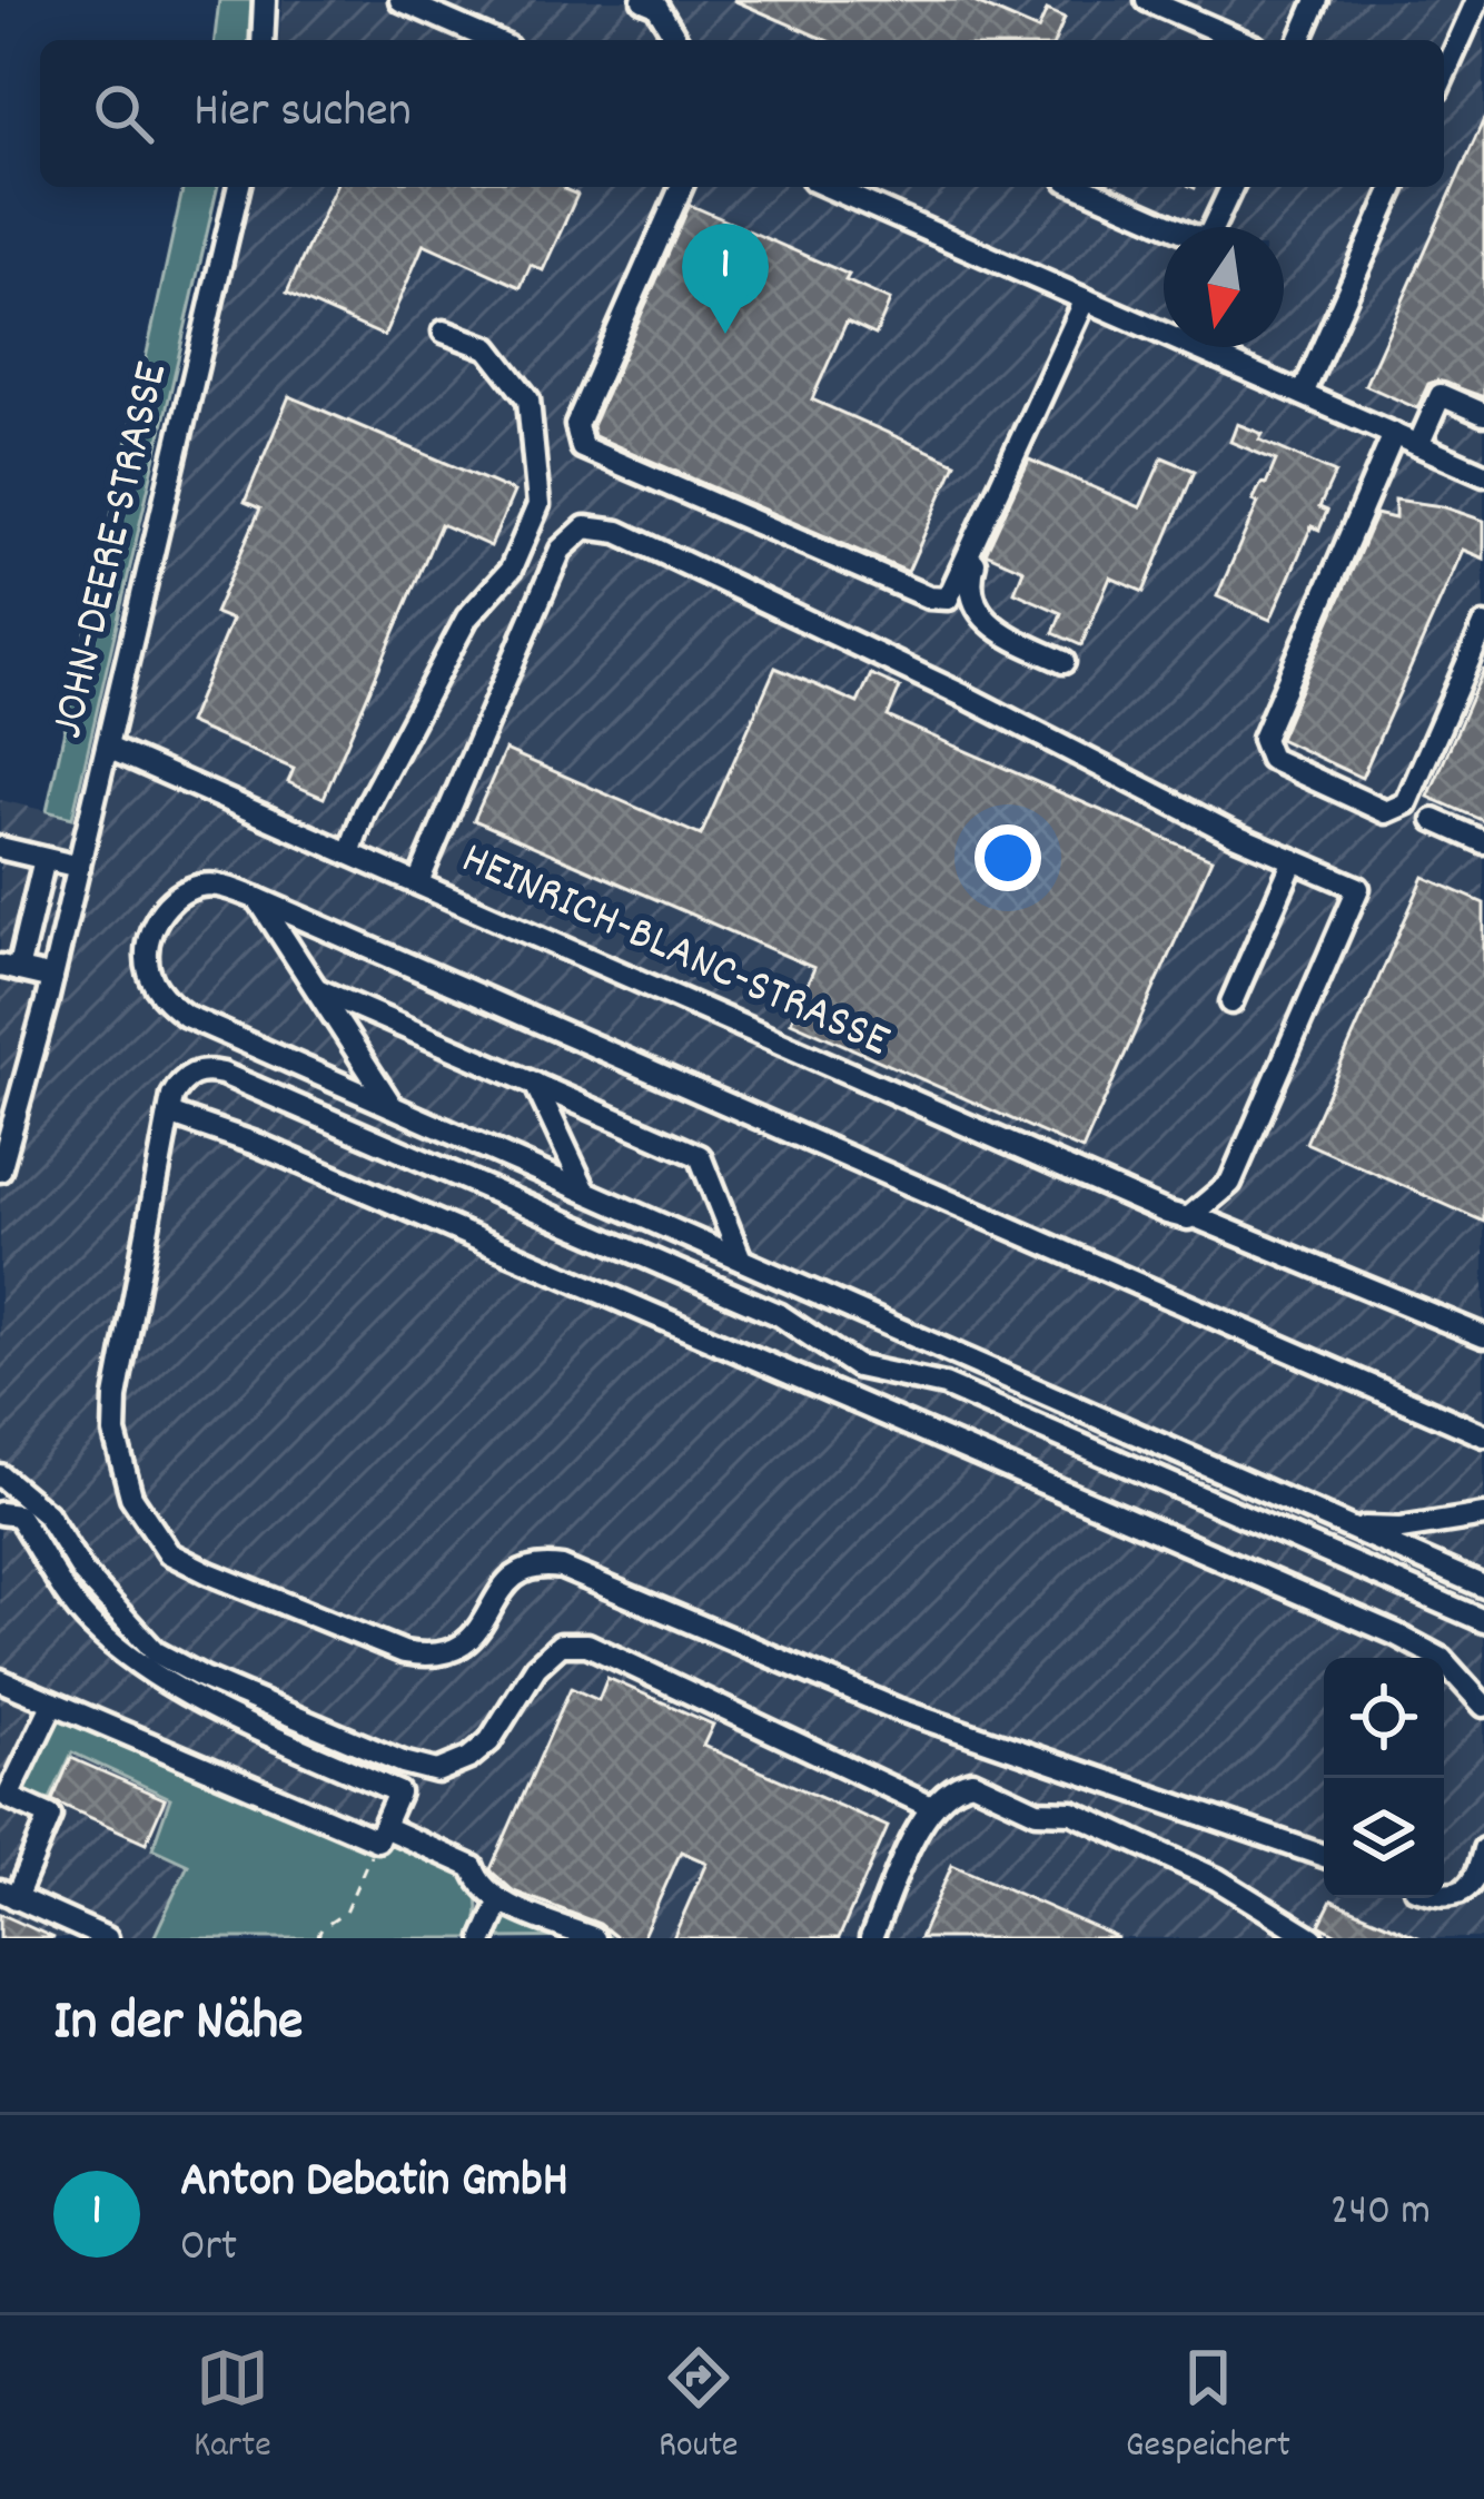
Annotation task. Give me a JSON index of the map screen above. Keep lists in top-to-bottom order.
{
  "streets": {
    "street": ["JOHN-DEERE-STRASSE", "HEINRICH-BLANC-STRASSE"]
  },
  "crossings": [
    ["JOHN-DEERE-STRASSE", "HEINRICH-BLANC-STRASSE"]
  ],
  "north": "bottom",
  "page": {
    "search": "Hier suchen",
    "pins": "1",
    "heading": "In der Nähe",
    "list": [
      {
        "mark": "1",
        "name": "Anton Debatin GmbH",
        "note": "Ort",
        "value": "240 m"
      }
    ],
    "nav": ["Karte", "Route", "Gespeichert"]
  }
}
